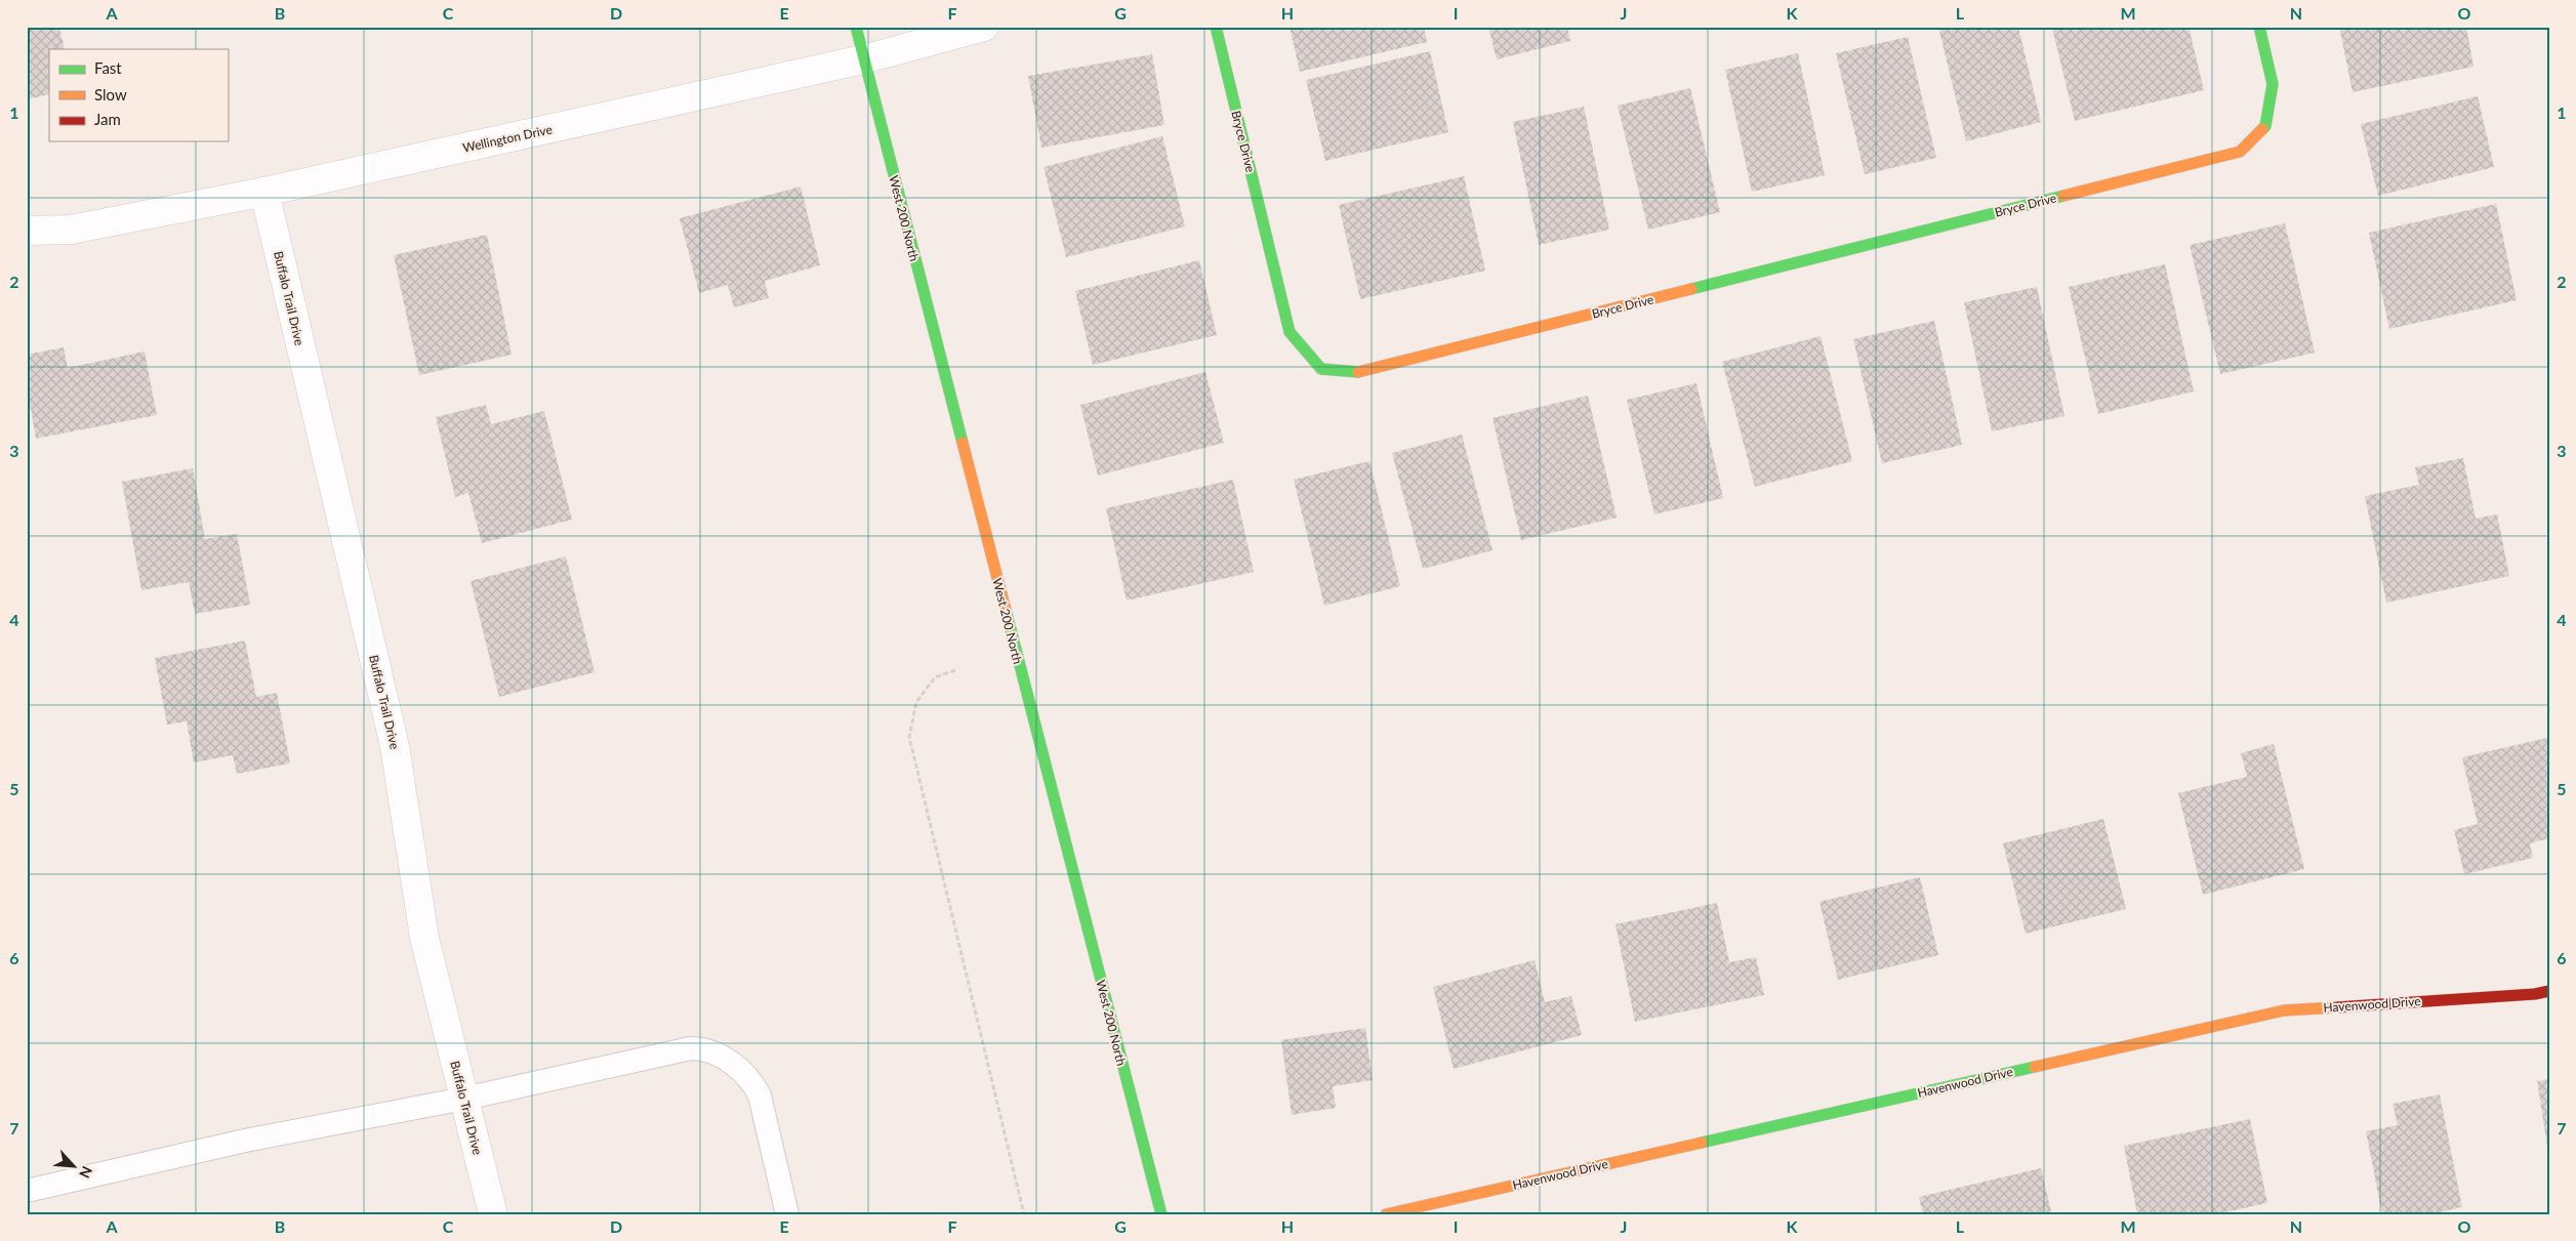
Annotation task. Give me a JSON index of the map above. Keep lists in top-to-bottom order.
{
  "streets": {
    "street": [
      "Wellington Drive",
      "Bryce Drive",
      "West 200 North",
      "Buffalo Trail Drive",
      "Havenwood Drive"
    ]
  },
  "crossings": [
    ["Wellington Drive", "West 200 North"],
    ["Wellington Drive", "Buffalo Trail Drive"]
  ],
  "legend": ["Fast", "Slow", "Jam"],
  "north": "bottom right",
  "grid": {
    "columns": [
      "A",
      "B",
      "C",
      "D",
      "E",
      "F",
      "G",
      "H",
      "I",
      "J",
      "K",
      "L",
      "M",
      "N",
      "O"
    ],
    "rows": [
      "1",
      "2",
      "3",
      "4",
      "5",
      "6",
      "7"
    ]
  }
}
